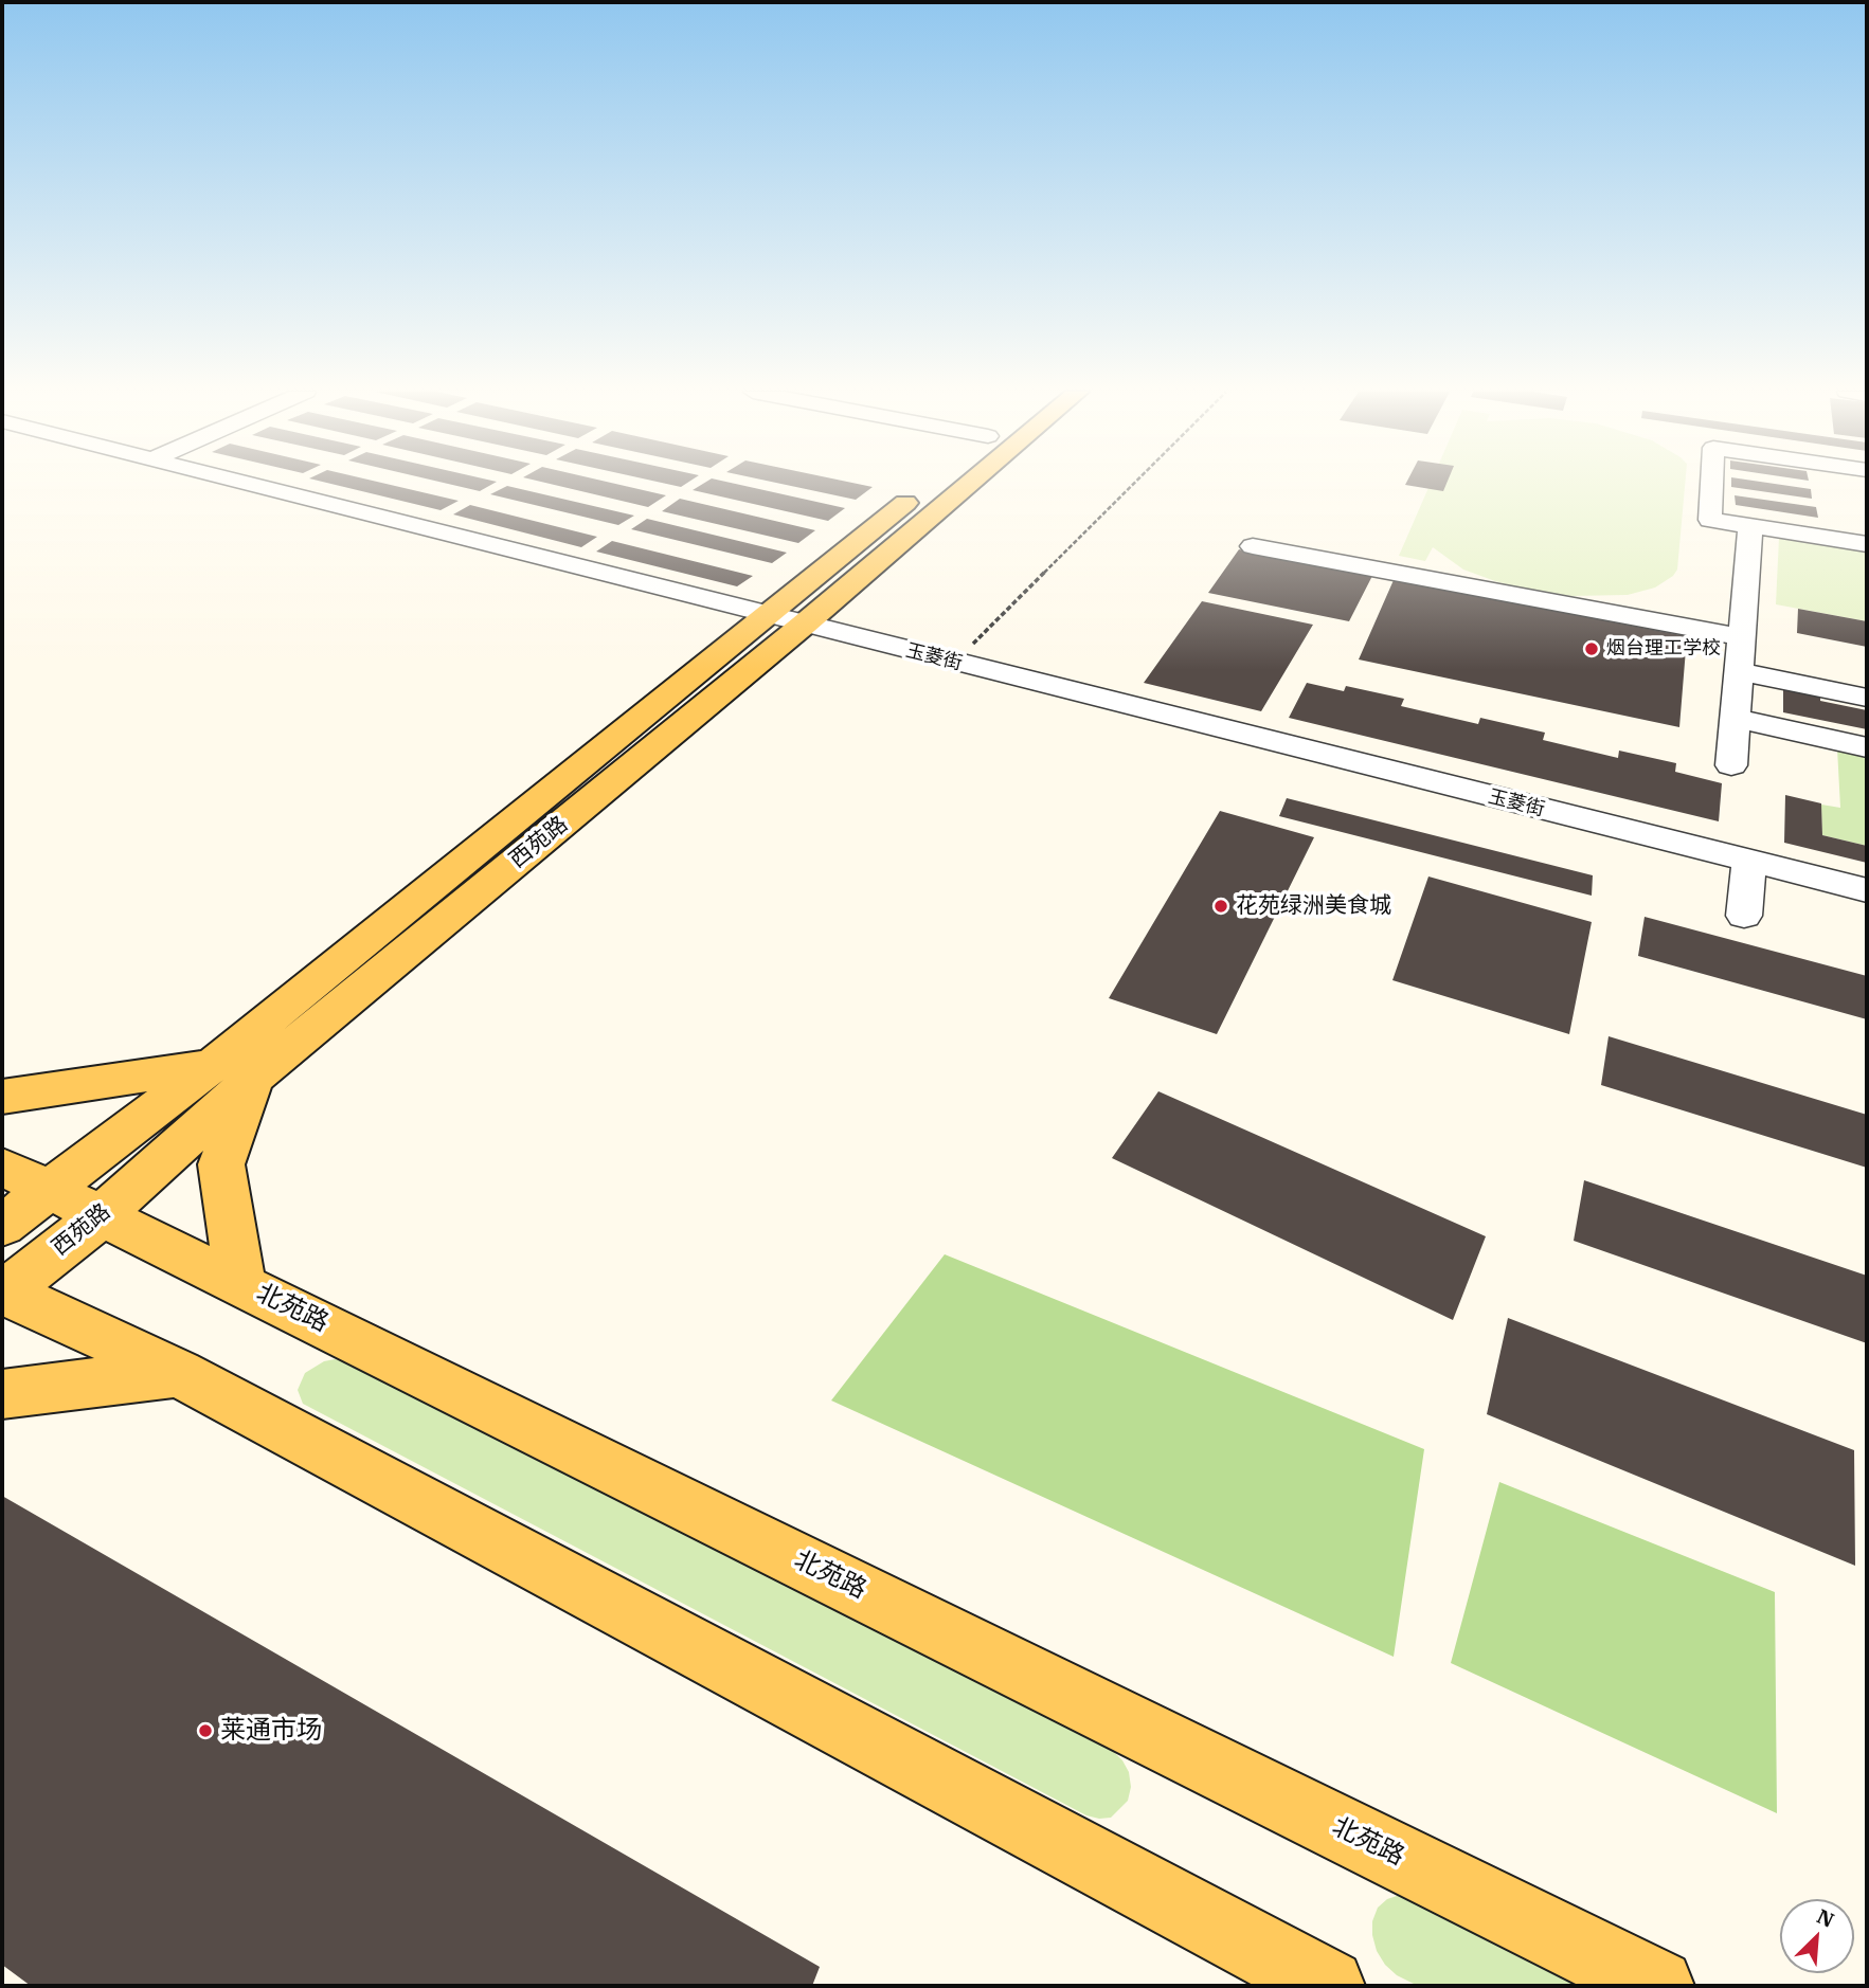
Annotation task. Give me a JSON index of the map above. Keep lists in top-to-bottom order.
{
  "streets": {
    "main road": ["西苑路", "北苑路"],
    "street": ["玉菱街"]
  },
  "crossings": [
    ["玉菱街", "西苑路"],
    ["西苑路", "北苑路"]
  ],
  "places": ["烟台理工学校", "花苑绿洲美食城", "莱通市场"],
  "north": "top right"
}
